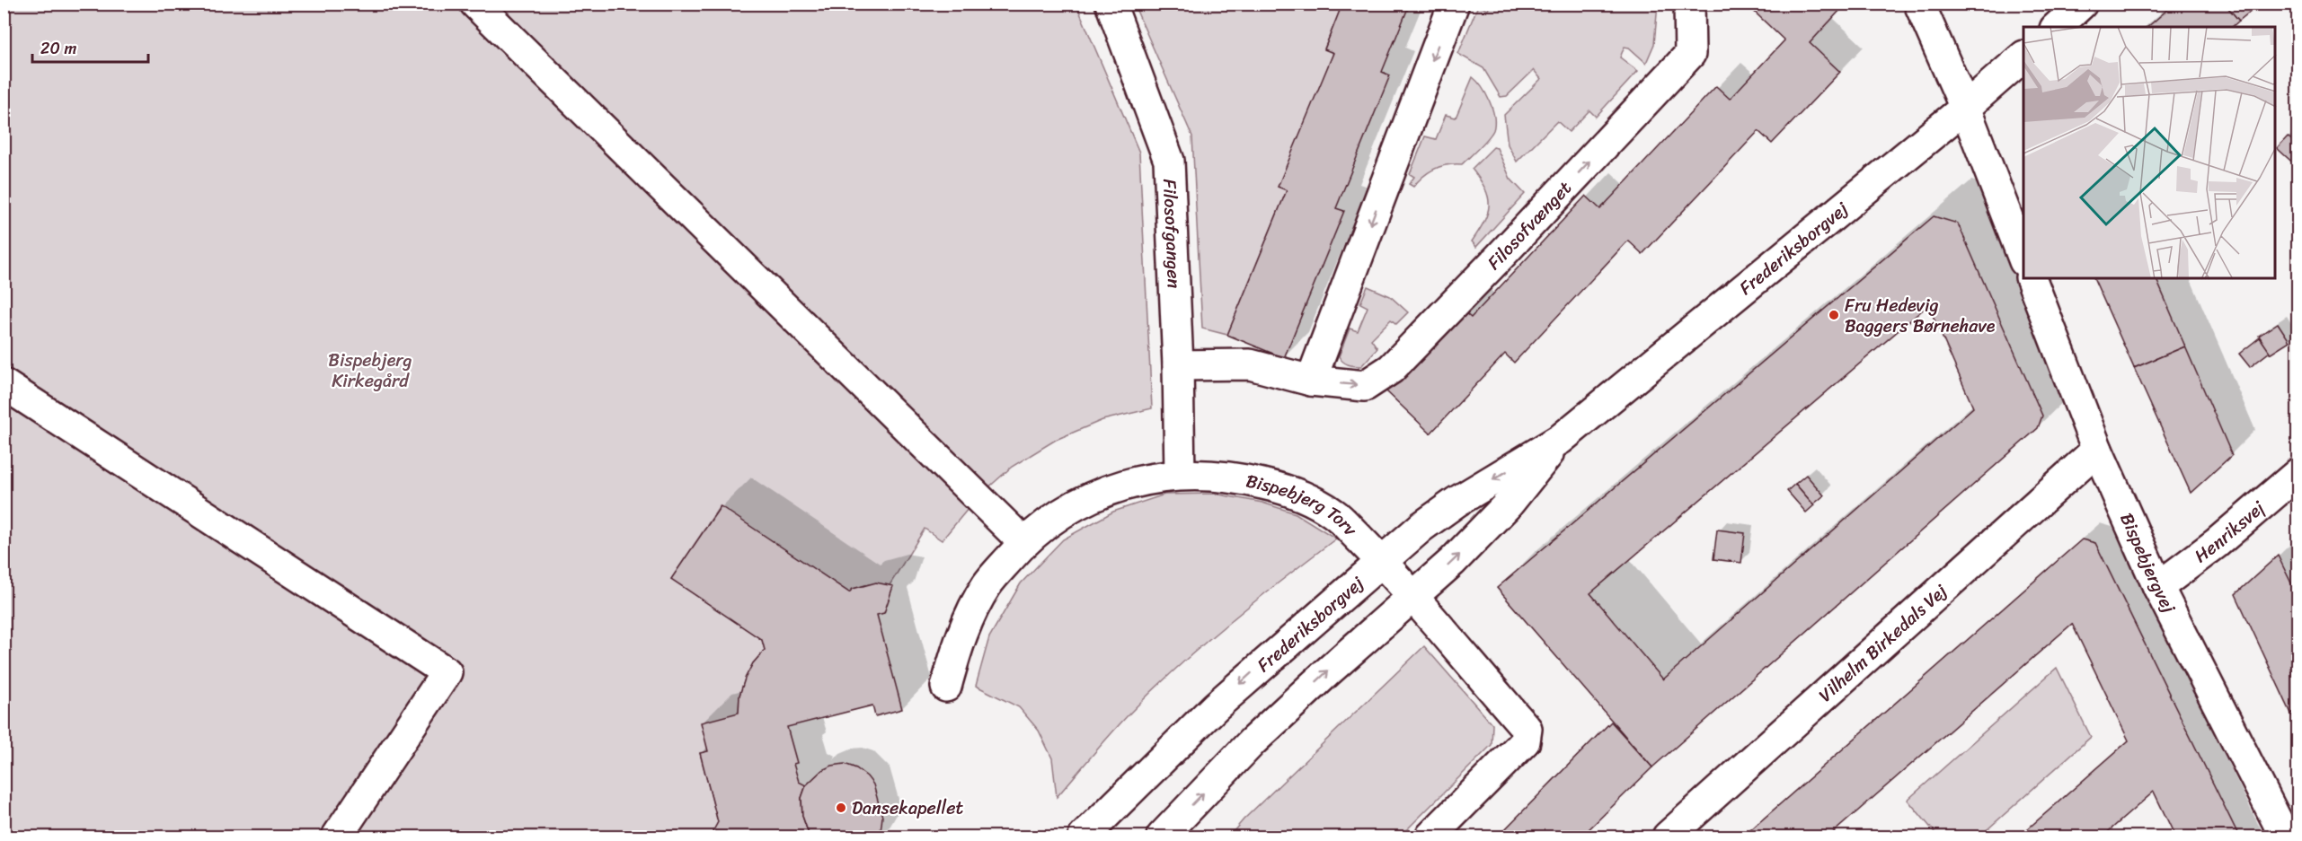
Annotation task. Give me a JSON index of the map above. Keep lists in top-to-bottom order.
{
  "streets": {
    "street": [
      "Filosofvænget",
      "Filosofgangen",
      "Frederiksborgvej",
      "Bispebjerg Torv",
      "Henriksvej",
      "Bispebjergvej",
      "Vilhelm Birkedals Vej"
    ]
  },
  "crossings": [
    ["Filosofvænget", "Filosofgangen"],
    ["Filosofgangen", "Bispebjerg Torv"],
    ["Frederiksborgvej", "Bispebjerg Torv"],
    ["Henriksvej", "Bispebjergvej"],
    ["Bispebjergvej", "Vilhelm Birkedals Vej"]
  ],
  "parks": ["Bispebjerg Kirkegård"],
  "places": ["Fru Hedevig Baggers Børnehave", "Dansekapellet"],
  "scale_bar": "20 m"
}
